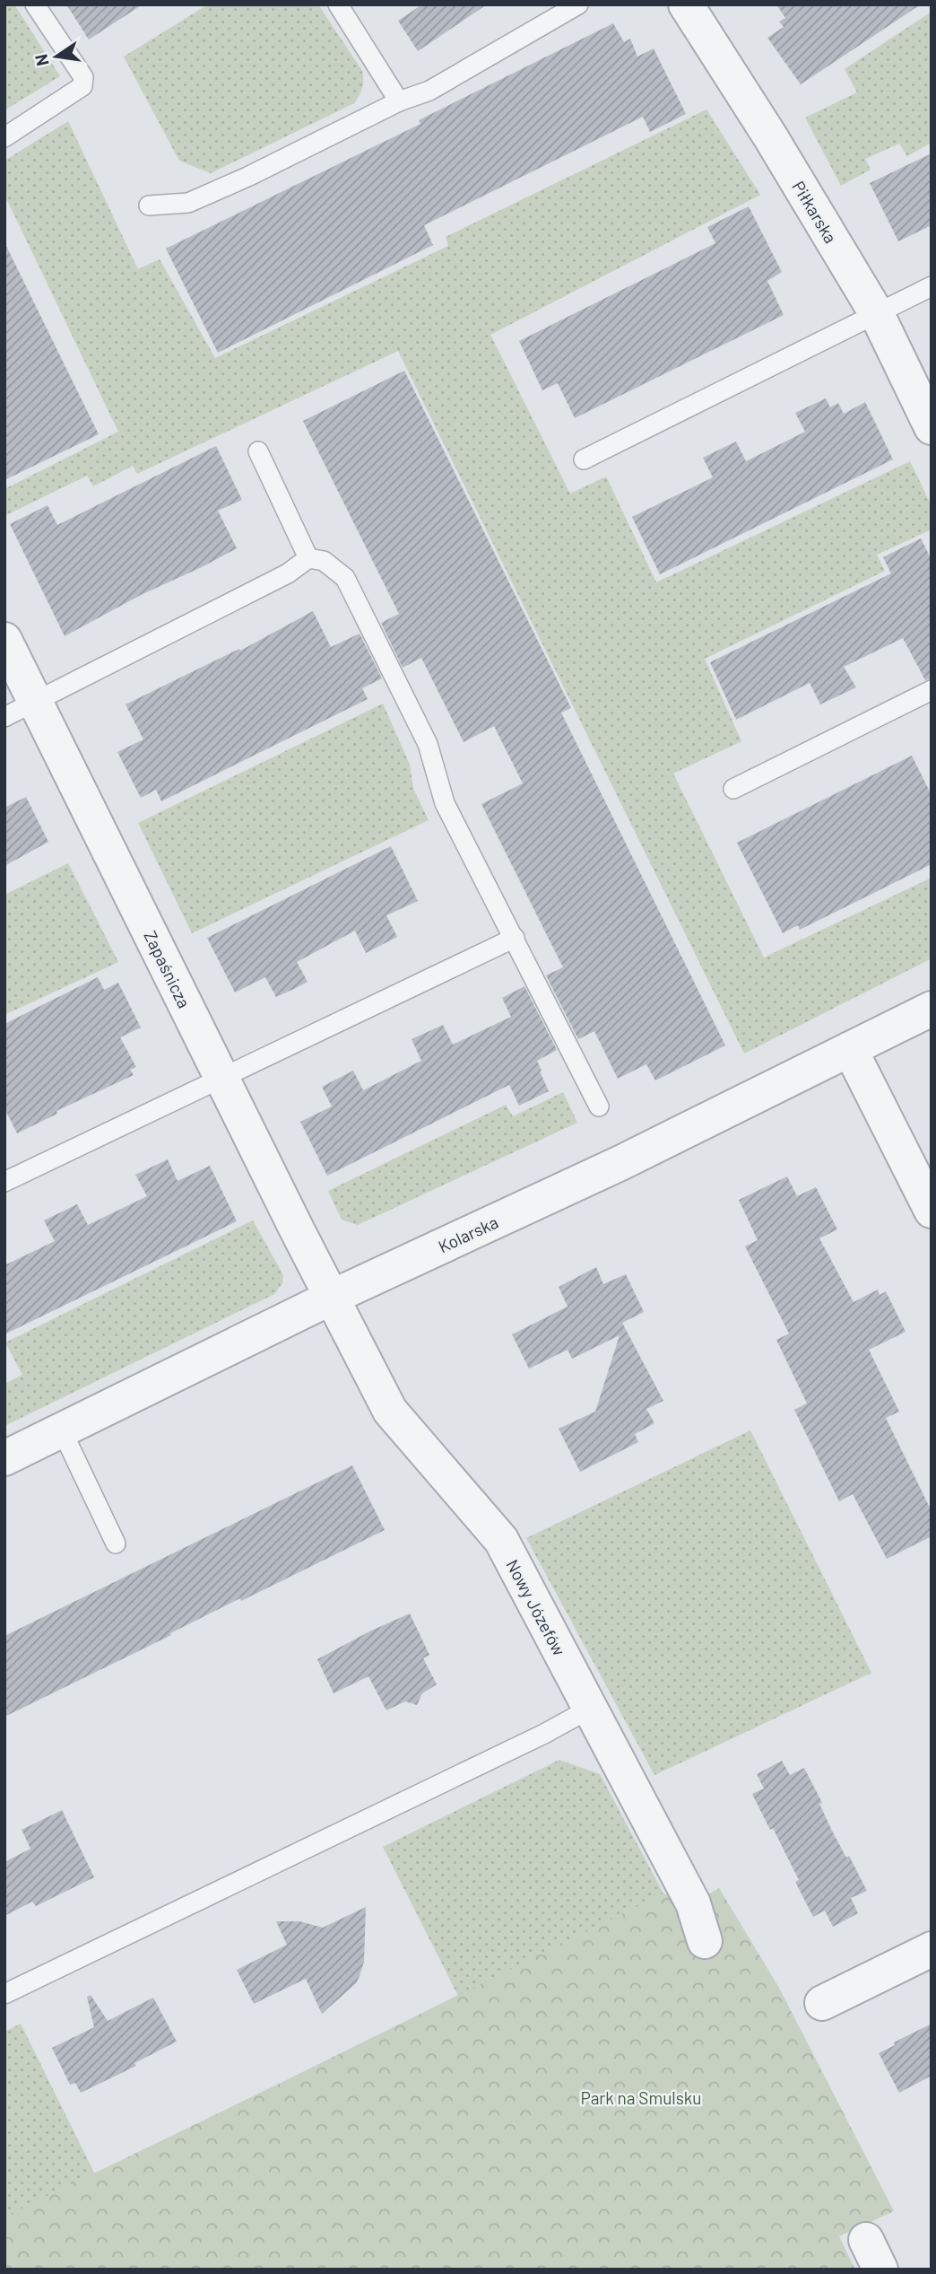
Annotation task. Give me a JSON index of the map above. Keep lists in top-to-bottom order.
{
  "streets": {
    "street": [
      "Piłkarska",
      "Zapaśnicza",
      "Kolarska",
      "Nowy Józefów"
    ]
  },
  "crossings": [
    ["Zapaśnicza", "Kolarska"],
    ["Zapaśnicza", "Nowy Józefów"],
    ["Kolarska", "Nowy Józefów"]
  ],
  "parks": ["Park na Smulsku"],
  "north": "left"
}
